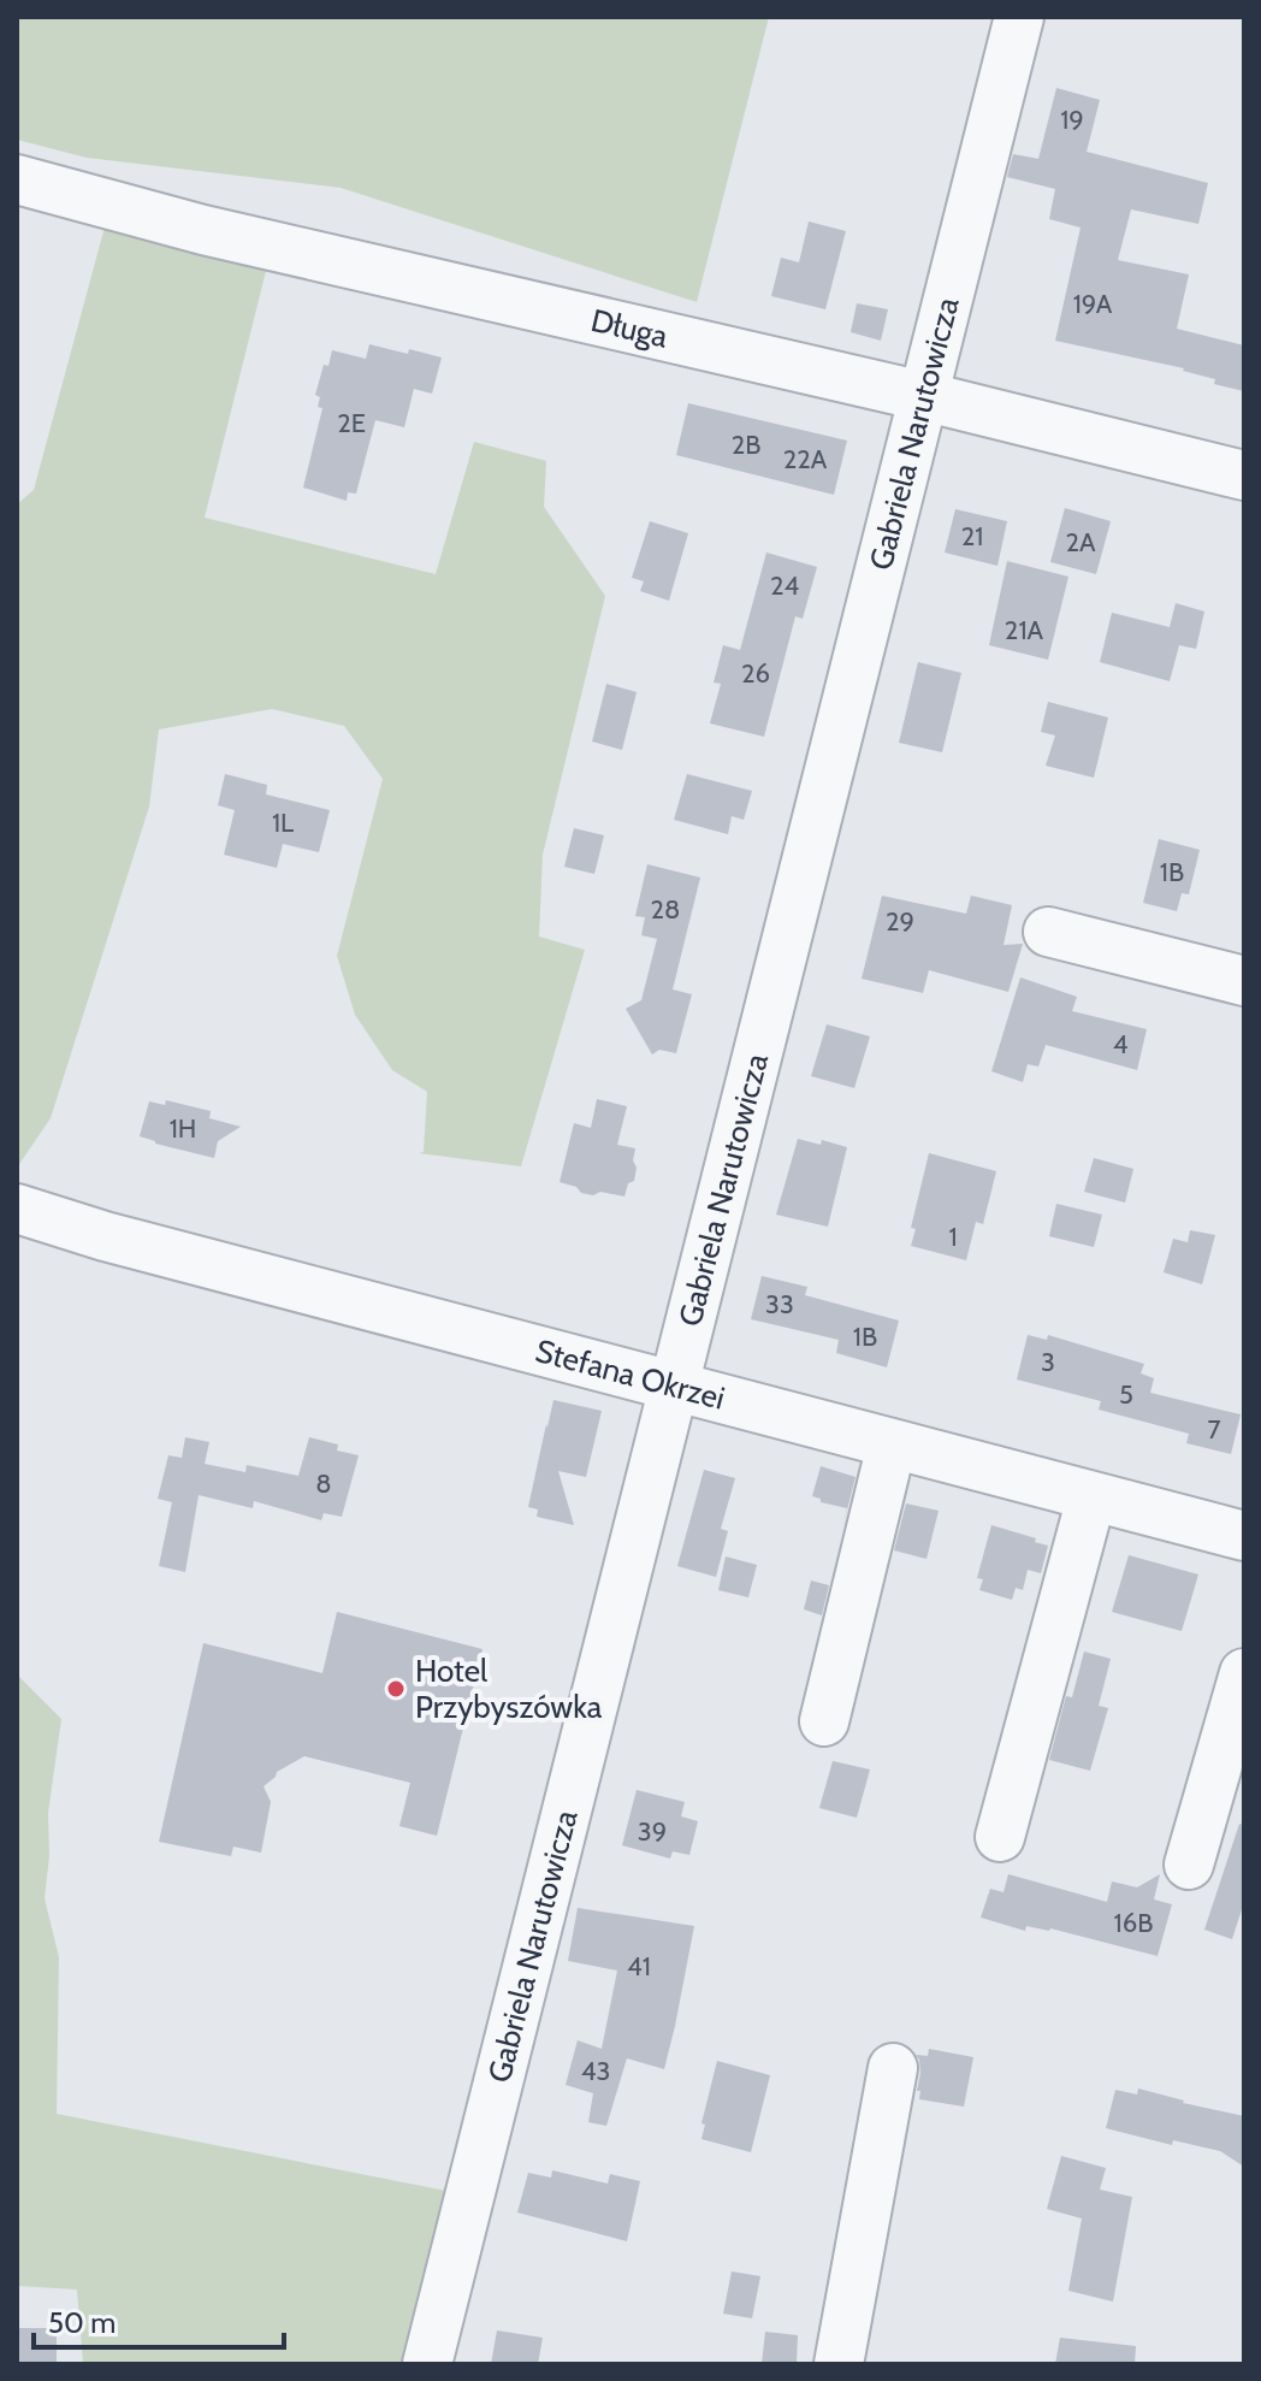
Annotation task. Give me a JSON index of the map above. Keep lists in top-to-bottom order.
{
  "streets": {
    "street": ["Długa", "Gabriela Narutowicza", "Stefana Okrzei"]
  },
  "crossings": [
    ["Długa", "Gabriela Narutowicza"],
    ["Gabriela Narutowicza", "Stefana Okrzei"]
  ],
  "places": ["Hotel Przybyszówka"],
  "house_numbers": [
    "19",
    "19A",
    "2E",
    "2B",
    "22A",
    "21",
    "2A",
    "24",
    "21A",
    "26",
    "1L",
    "1B",
    "28",
    "29",
    "4",
    "1H",
    "1",
    "33",
    "1B",
    "3",
    "5",
    "7",
    "8",
    "39",
    "16B",
    "41",
    "43"
  ],
  "scale_bar": "50 m"
}
